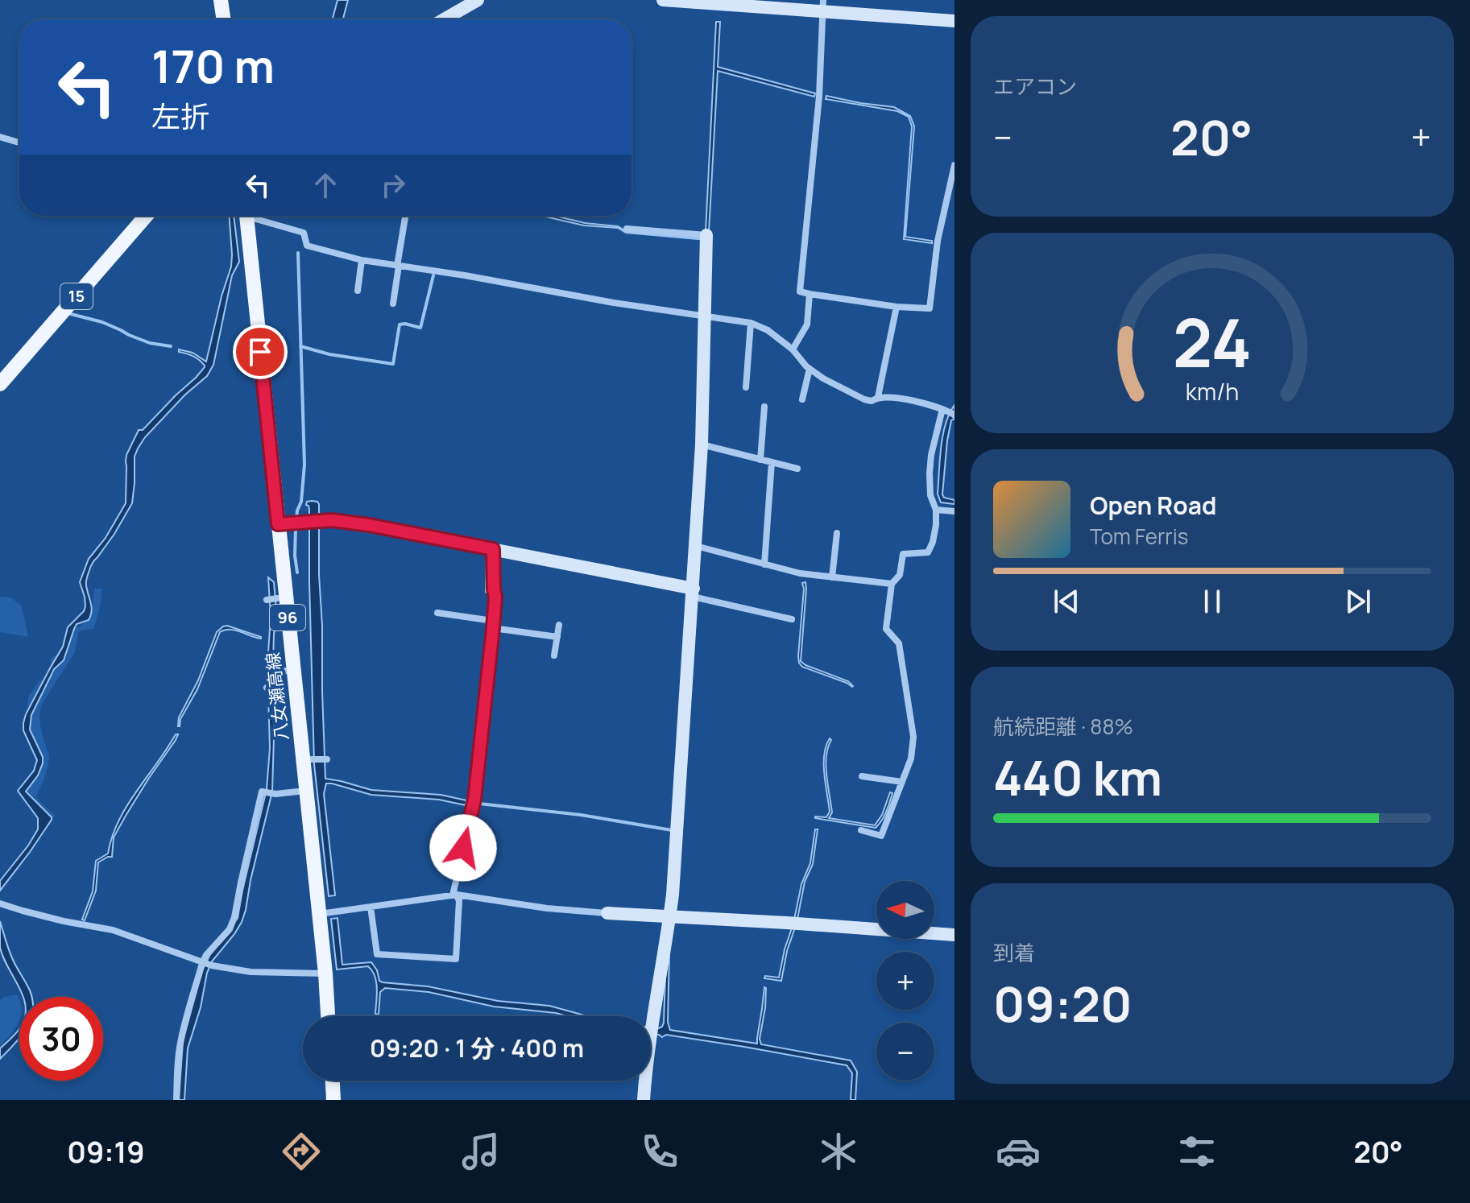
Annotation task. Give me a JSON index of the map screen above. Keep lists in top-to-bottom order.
{
  "streets": {
    "main road": ["15", "96", "八女瀬高線"]
  },
  "north": "left",
  "page": {
    "tile": [
      "エアコン",
      ["航続距離 · 88%", "440 km"],
      ["到着", "09:20"]
    ],
    "turn": ["170 m", "左折"],
    "heat": ["−", "20°", "+"],
    "song": ["Open Road", "Tom Ferris"],
    "map_buttons": ["+", "−"],
    "limit": "30",
    "trip": "09:20 · 1 分 · 400 m",
    "tabs": ["09:19", "20°"],
    "gauge": ["24", "km/h"]
  }
}
